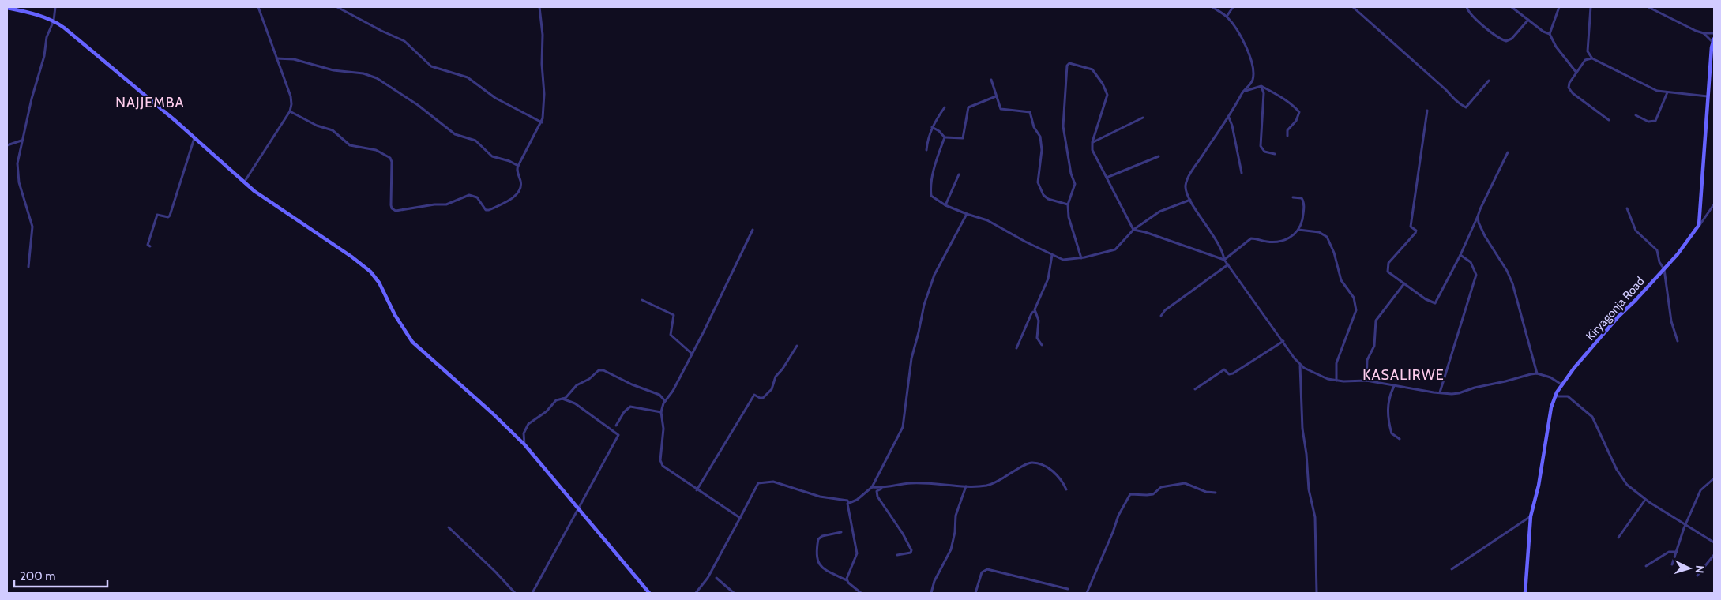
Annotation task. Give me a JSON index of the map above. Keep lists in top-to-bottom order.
{
  "streets": {
    "street": ["Kiryagonja Road"]
  },
  "districts": ["NAJJEMBA", "KASALIRWE"],
  "scale_bar": "200 m",
  "north": "right"
}
